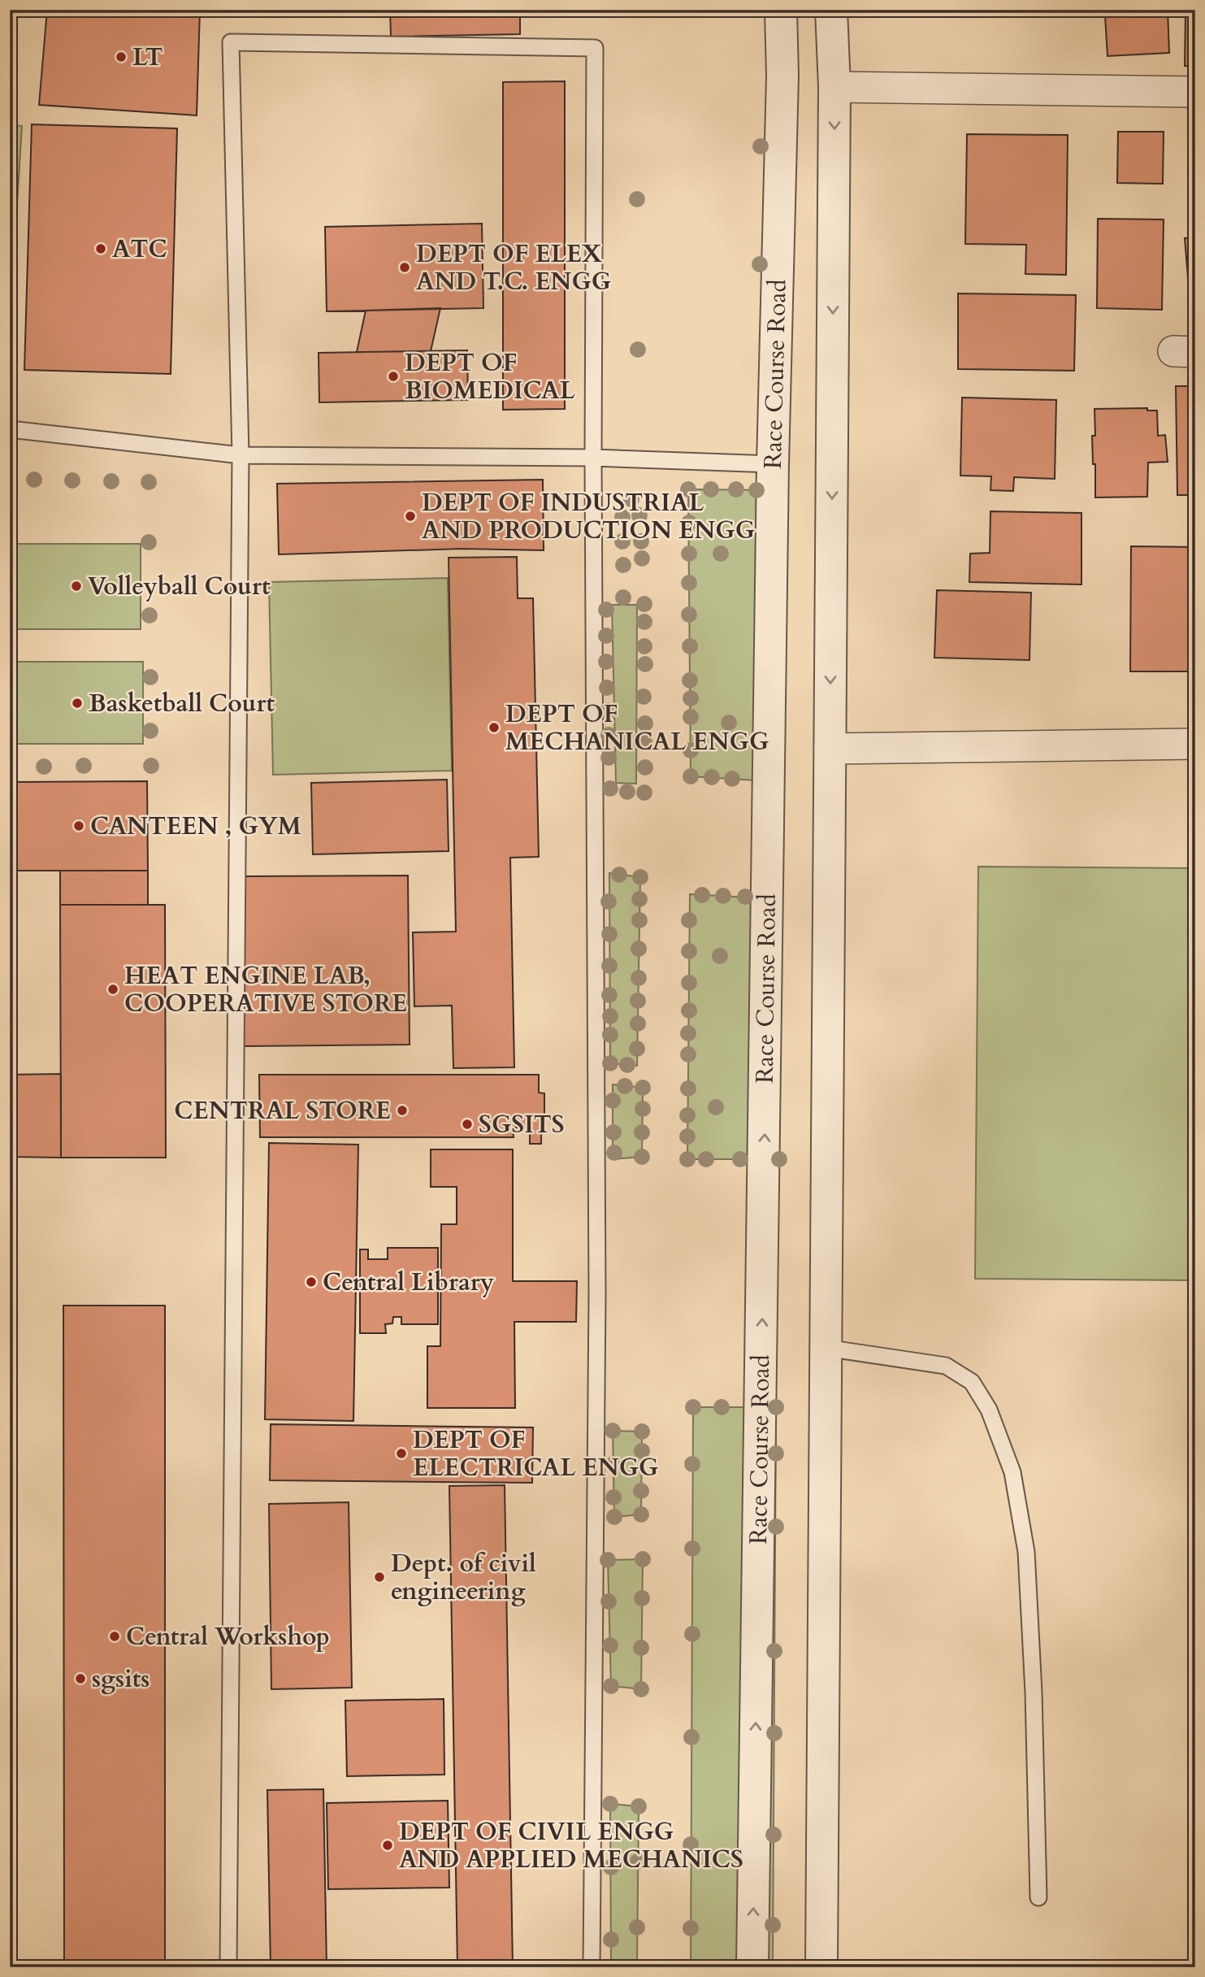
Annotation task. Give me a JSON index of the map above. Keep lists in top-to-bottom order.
{
  "streets": {
    "street": ["Race Course Road"]
  },
  "places": [
    "LT",
    "ATC",
    "DEPT OF ELEX AND T.C. ENGG",
    "DEPT OF BIOMEDICAL",
    "DEPT OF INDUSTRIAL AND PRODUCTION ENGG",
    "Volleyball Court",
    "Basketball Court",
    "DEPT OF MECHANICAL ENGG",
    "CANTEEN , GYM",
    "HEAT ENGINE LAB, COOPERATIVE STORE",
    "CENTRAL STORE",
    "SGSITS",
    "Central Library",
    "DEPT OF ELECTRICAL ENGG",
    "Dept. of civil engineering",
    "Central Workshop",
    "sgsits",
    "DEPT OF CIVIL ENGG AND APPLIED MECHANICS"
  ]
}
